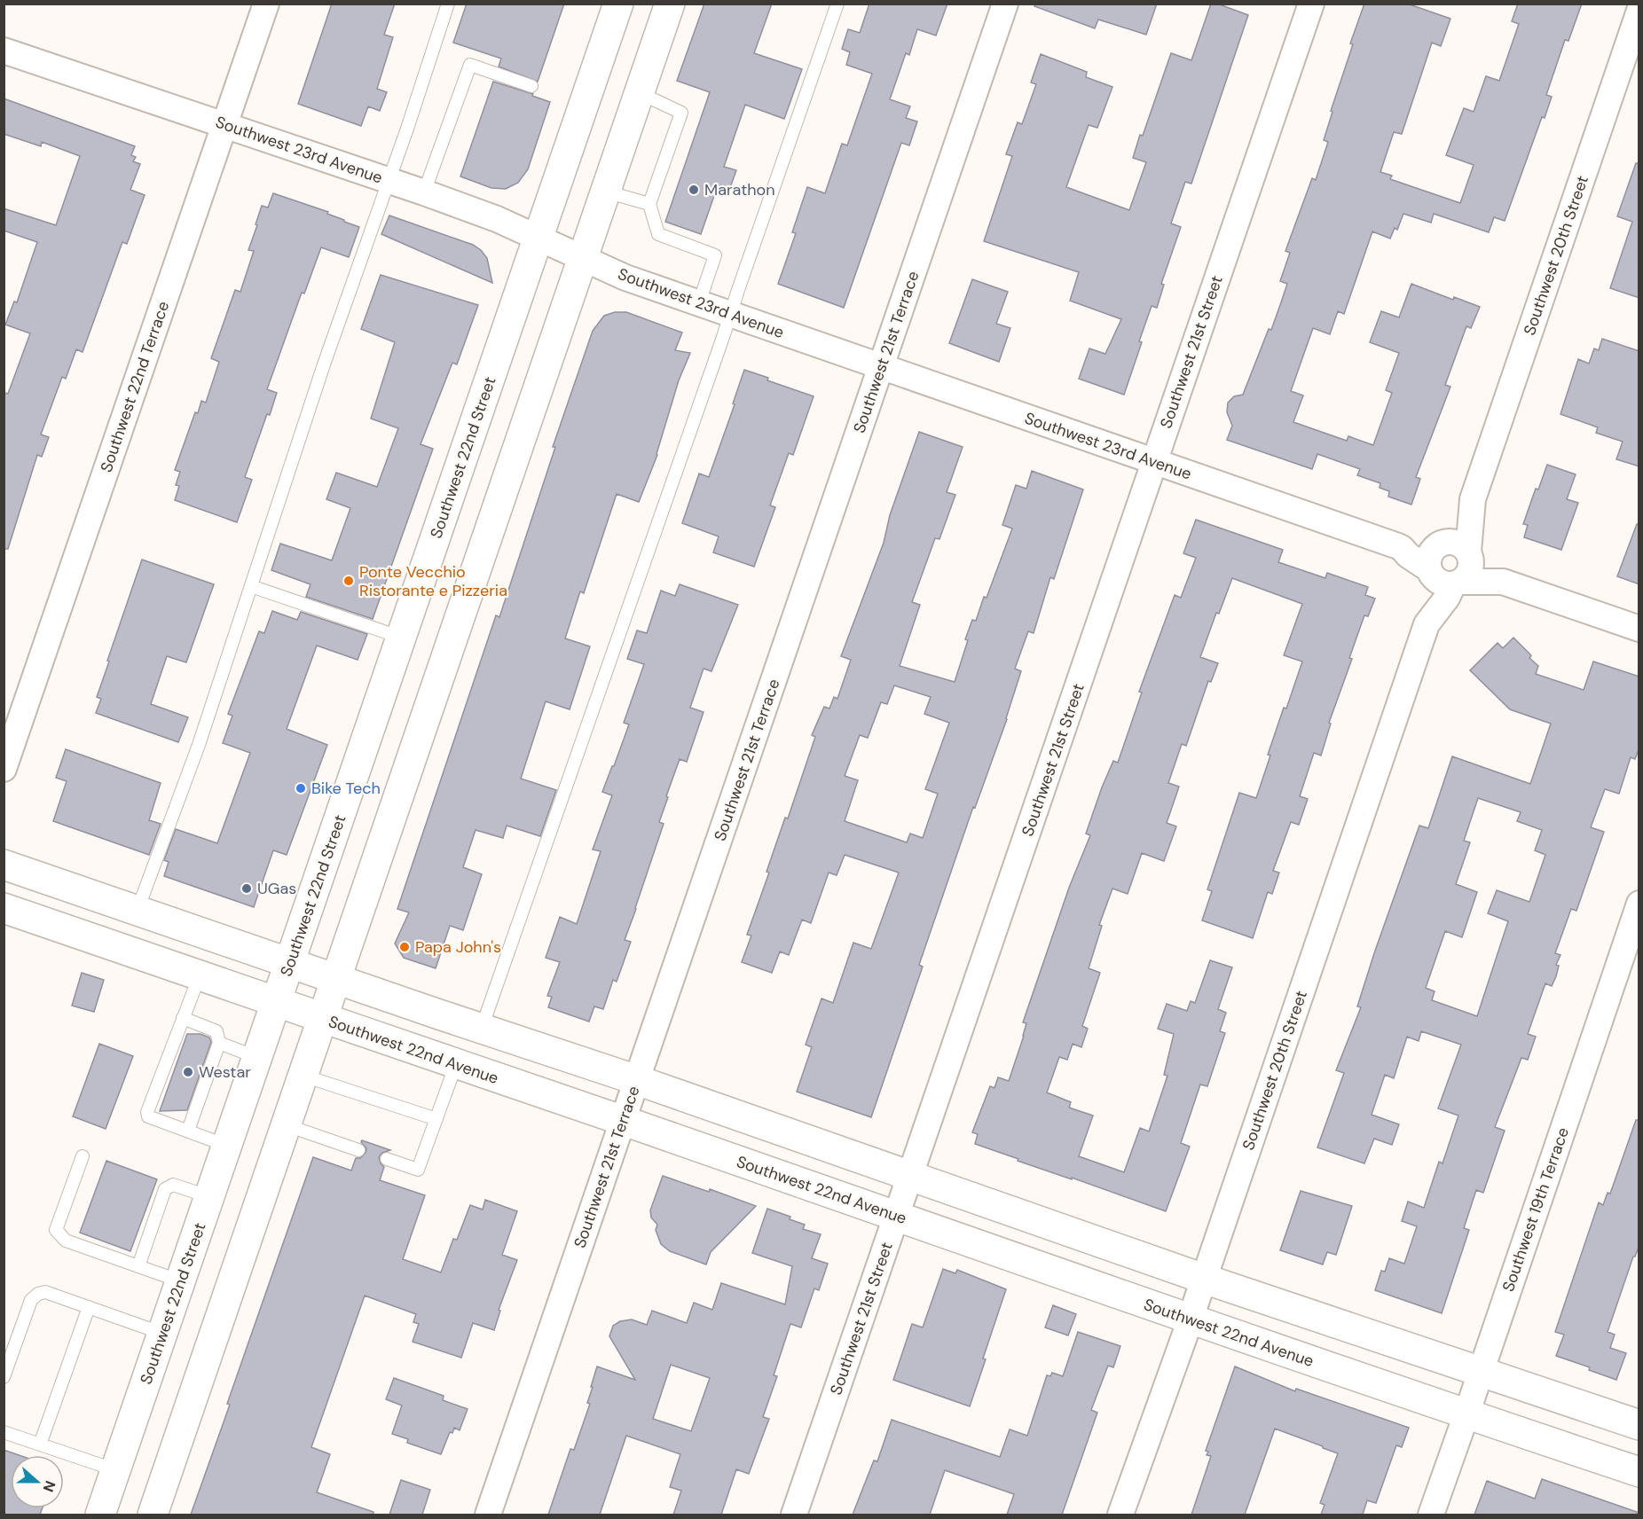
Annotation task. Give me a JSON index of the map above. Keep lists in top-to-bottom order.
{
  "streets": {
    "main road": ["Southwest 22nd Street", "Southwest 22nd Avenue"],
    "street": [
      "Southwest 23rd Avenue",
      "Southwest 20th Street",
      "Southwest 21st Terrace",
      "Southwest 21st Street",
      "Southwest 22nd Terrace",
      "Southwest 19th Terrace"
    ]
  },
  "crossings": [
    ["Southwest 23rd Avenue", "Southwest 20th Street"],
    ["Southwest 23rd Avenue", "Southwest 21st Terrace"],
    ["Southwest 23rd Avenue", "Southwest 21st Street"],
    ["Southwest 23rd Avenue", "Southwest 22nd Terrace"],
    ["Southwest 23rd Avenue", "Southwest 22nd Street"],
    ["Southwest 20th Street", "Southwest 22nd Avenue"],
    ["Southwest 21st Terrace", "Southwest 22nd Avenue"],
    ["Southwest 21st Street", "Southwest 22nd Avenue"],
    ["Southwest 22nd Street", "Southwest 22nd Avenue"],
    ["Southwest 22nd Avenue", "Southwest 19th Terrace"]
  ],
  "places": [
    "Marathon",
    "Ponte Vecchio Ristorante e Pizzeria",
    "Bike Tech",
    "UGas",
    "Papa John's",
    "Westar"
  ],
  "north": "right"
}
